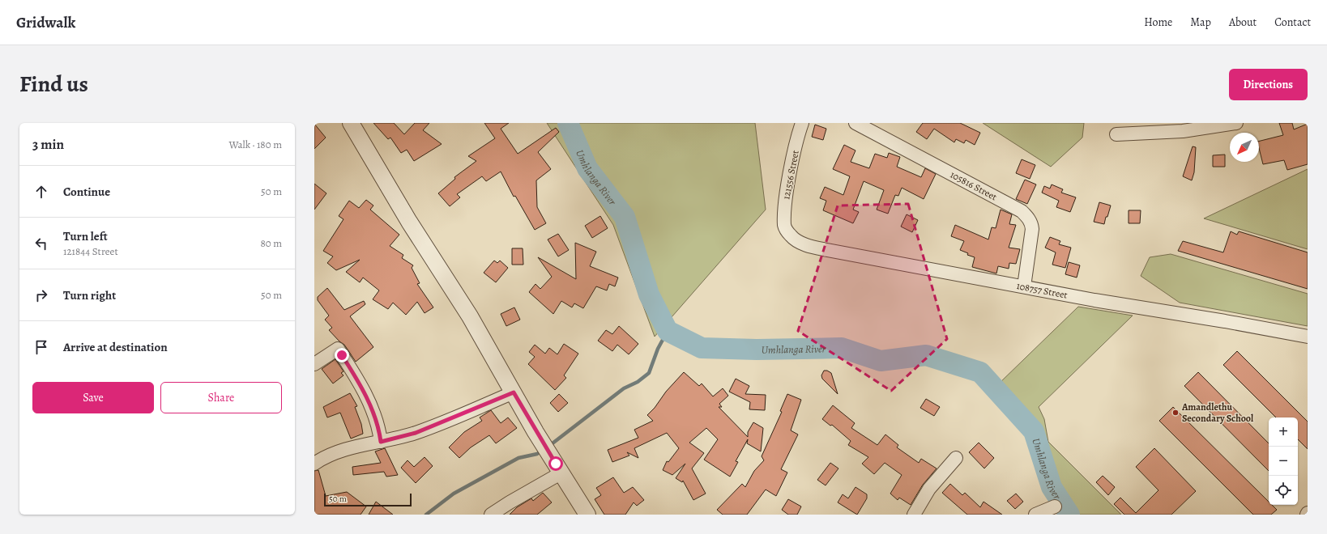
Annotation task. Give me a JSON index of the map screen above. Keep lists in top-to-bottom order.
{
  "streets": {
    "street": ["121556 Street", "105816 Street", "108757 Street"]
  },
  "crossings": [
    ["121556 Street", "108757 Street"],
    ["105816 Street", "108757 Street"]
  ],
  "water": ["Umhlanga River"],
  "places": ["Amandlethu Secondary School"],
  "scale_bar": "50 m",
  "north": "bottom left",
  "page": {
    "header": "Gridwalk",
    "nav": [
      "Home",
      "Map",
      "About",
      "Contact"
    ],
    "title": "Find us",
    "buttons": [
      "Directions",
      ["Save", "Share"]
    ],
    "heading": ["3 min", "Walk · 180 m"],
    "list": [
      ["Continue", "50 m"],
      ["Turn left", "121844 Street", "80 m"],
      ["Turn right", "50 m"],
      "Arrive at destination"
    ],
    "map_buttons": ["+", "−"],
    "scale": "50 m"
  }
}
